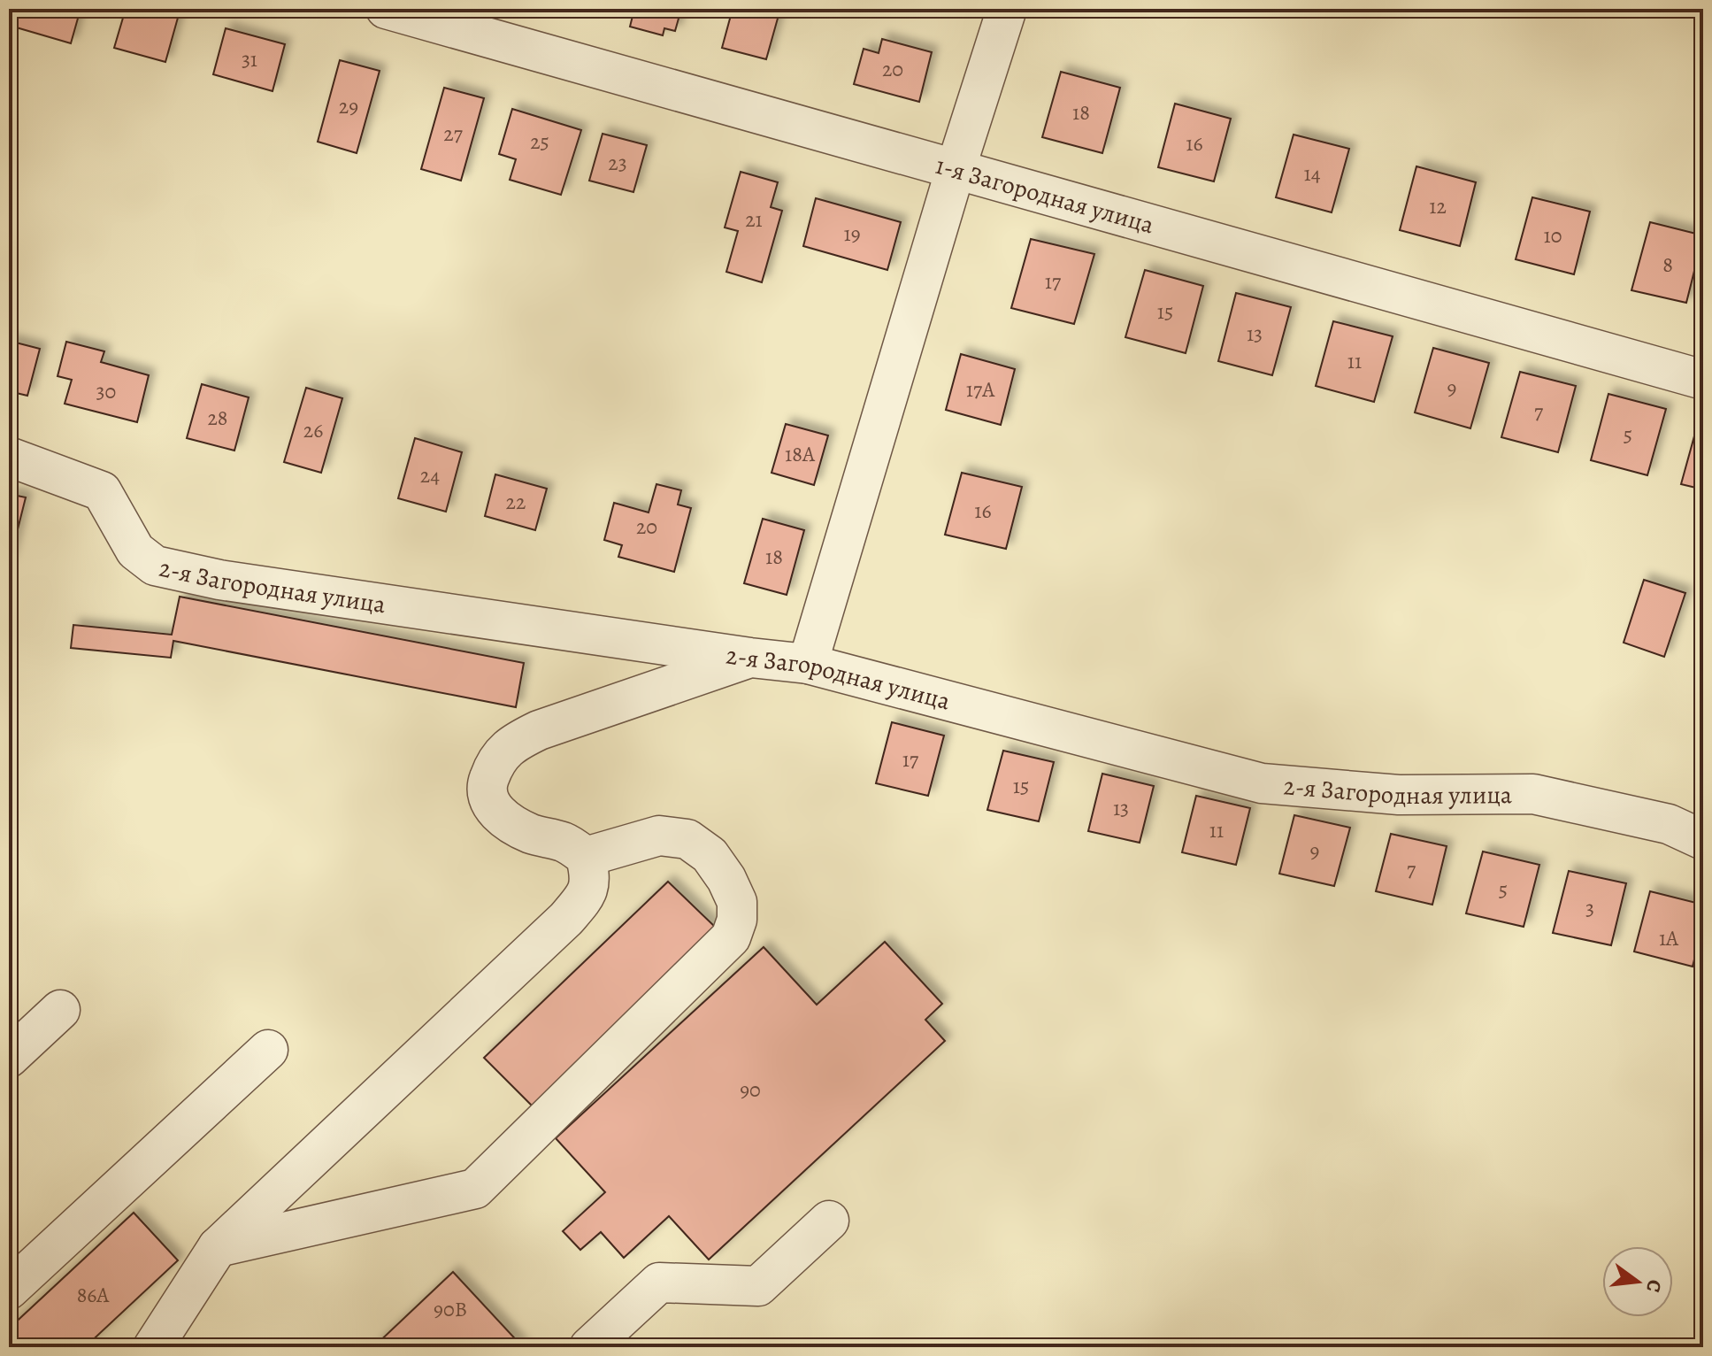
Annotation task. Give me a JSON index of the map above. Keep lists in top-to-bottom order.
{
  "streets": {
    "street": ["1-я Загородная улица", "2-я Загородная улица"]
  },
  "house_numbers": [
    "31",
    "20",
    "29",
    "18",
    "27",
    "25",
    "16",
    "23",
    "14",
    "12",
    "21",
    "19",
    "10",
    "8",
    "17",
    "15",
    "13",
    "11",
    "9",
    "17А",
    "30",
    "7",
    "28",
    "26",
    "5",
    "18А",
    "24",
    "22",
    "16",
    "20",
    "18",
    "17",
    "15",
    "13",
    "11",
    "9",
    "7",
    "5",
    "3",
    "1А",
    "90",
    "86А",
    "90В"
  ],
  "north": "right"
}
